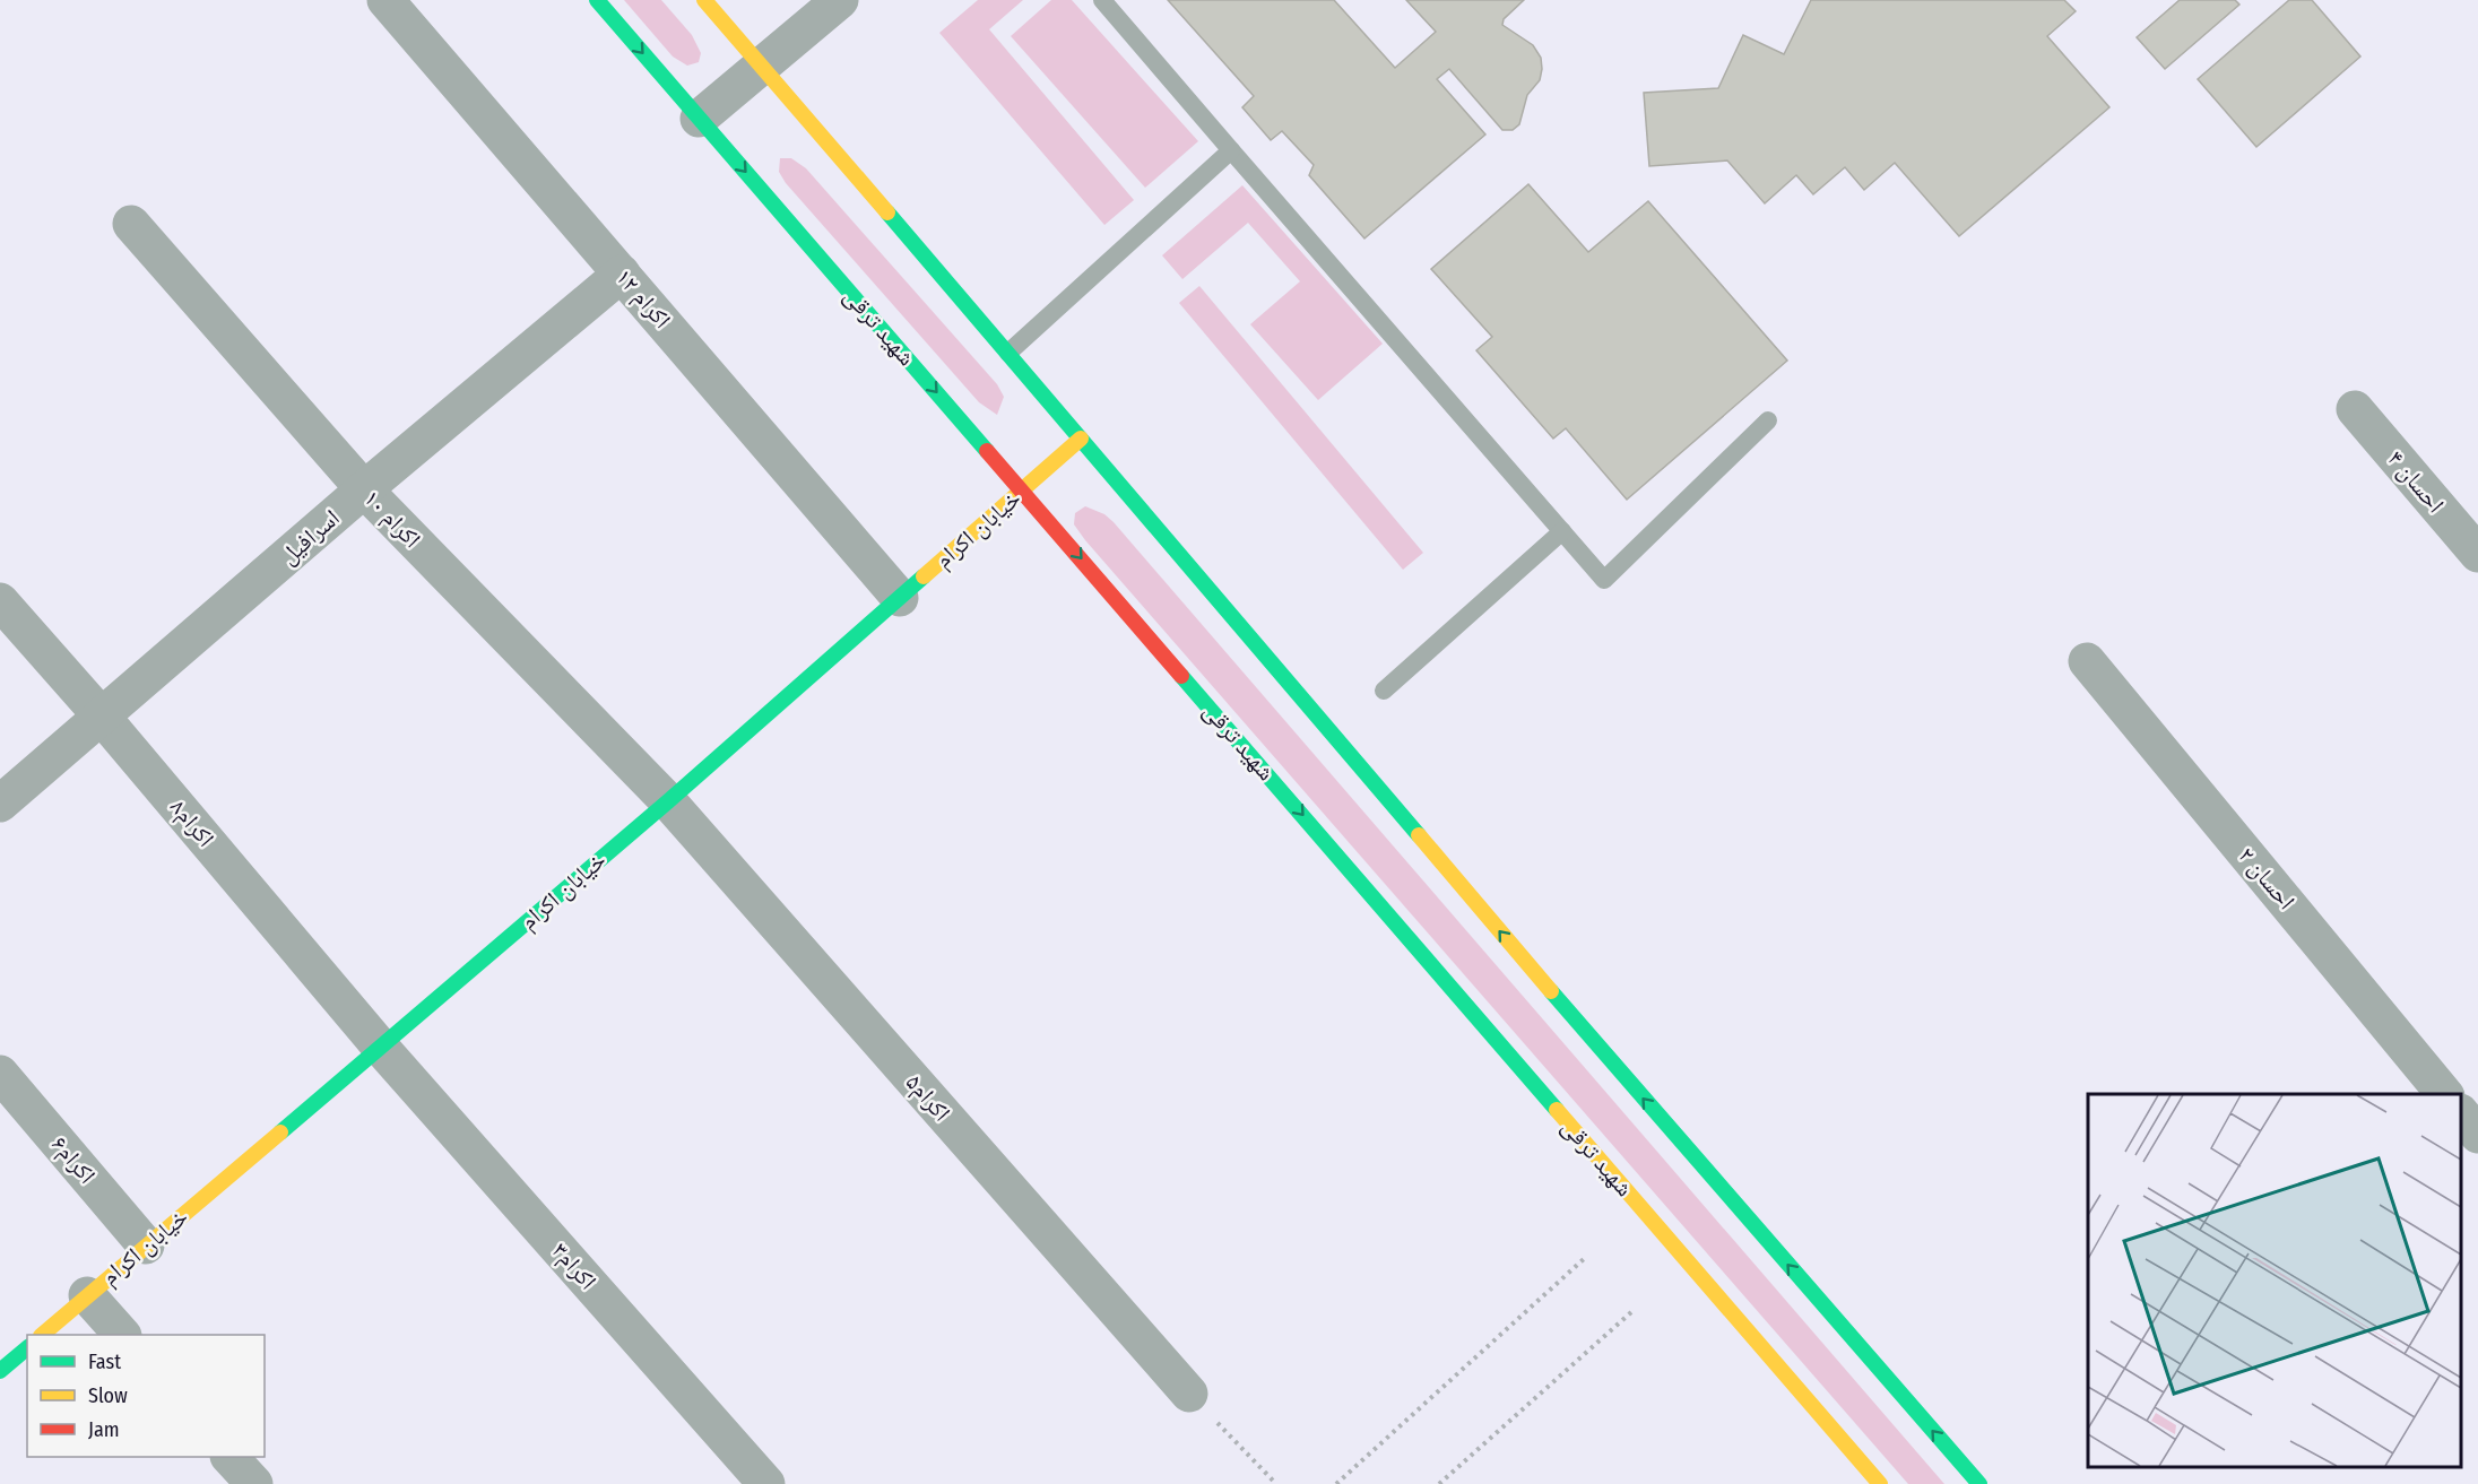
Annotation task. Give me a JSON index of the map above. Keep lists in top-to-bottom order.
{
  "streets": {
    "main road": ["شهید ترقی", "خیابان اکرام"],
    "street": [
      "اکرام ۱۲",
      "احسان ۴",
      "اکرام ۱۰",
      "اسرافیل",
      "اکرام۸",
      "احسان ۲",
      "اکرام۵",
      "اکرام۶",
      "اکرام۳"
    ]
  },
  "crossings": [
    ["اکرام ۱۲", "خیابان اکرام"],
    ["اکرام ۱۲", "اسرافیل"],
    ["شهید ترقی", "خیابان اکرام"],
    ["اکرام ۱۰", "خیابان اکرام"],
    ["اکرام ۱۰", "اسرافیل"],
    ["اکرام ۱۰", "اکرام۵"],
    ["خیابان اکرام", "اکرام۸"],
    ["خیابان اکرام", "اکرام۵"],
    ["خیابان اکرام", "اکرام۶"],
    ["خیابان اکرام", "اکرام۳"],
    ["اسرافیل", "اکرام۸"],
    ["اکرام۸", "اکرام۳"]
  ],
  "legend": ["Fast", "Slow", "Jam"]
}
